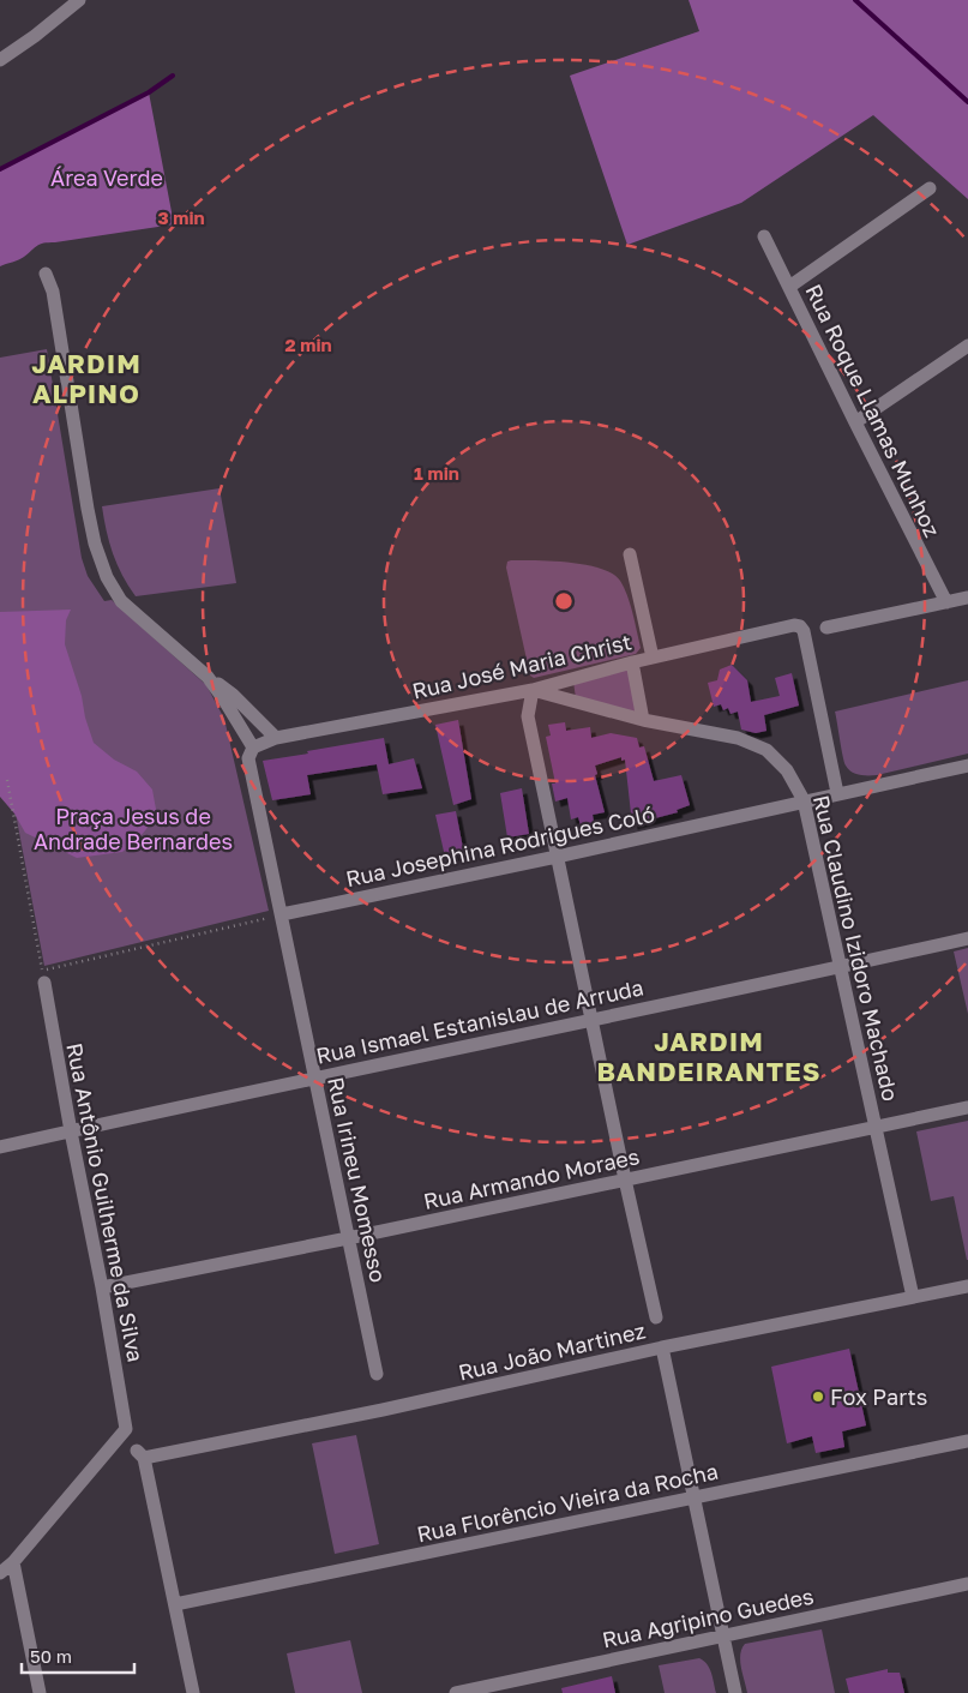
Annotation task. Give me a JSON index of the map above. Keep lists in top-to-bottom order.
{
  "streets": {
    "street": [
      "Rua Roque Llamas Munhoz",
      "Rua José Maria Christ",
      "Rua Josephina Rodrigues Coló",
      "Rua Claudino Izidoro Machado",
      "Rua Ismael Estanislau de Arruda",
      "Rua Armando Moraes",
      "Rua Irineu Momesso",
      "Rua Antônio Guilherme da Silva",
      "Rua João Martinez",
      "Rua Florêncio Vieira da Rocha",
      "Rua Agripino Guedes"
    ]
  },
  "crossings": [
    ["Rua José Maria Christ", "Rua Josephina Rodrigues Coló"],
    ["Rua José Maria Christ", "Rua Claudino Izidoro Machado"],
    ["Rua José Maria Christ", "Rua Irineu Momesso"],
    ["Rua Josephina Rodrigues Coló", "Rua Claudino Izidoro Machado"],
    ["Rua Josephina Rodrigues Coló", "Rua Irineu Momesso"],
    ["Rua Claudino Izidoro Machado", "Rua Ismael Estanislau de Arruda"],
    ["Rua Claudino Izidoro Machado", "Rua Armando Moraes"],
    ["Rua Claudino Izidoro Machado", "Rua João Martinez"],
    ["Rua Ismael Estanislau de Arruda", "Rua Irineu Momesso"],
    ["Rua Ismael Estanislau de Arruda", "Rua Antônio Guilherme da Silva"],
    ["Rua Armando Moraes", "Rua Irineu Momesso"],
    ["Rua Armando Moraes", "Rua Antônio Guilherme da Silva"],
    ["Rua João Martinez", "Rua Florêncio Vieira da Rocha"]
  ],
  "districts": ["JARDIM ALPINO", "JARDIM BANDEIRANTES"],
  "parks": ["Área Verde", "Praça Jesus de Andrade Bernardes"],
  "places": ["Fox Parts"],
  "scale_bar": "50 m",
  "rings": ["3 min", "2 min", "1 min"]
}
